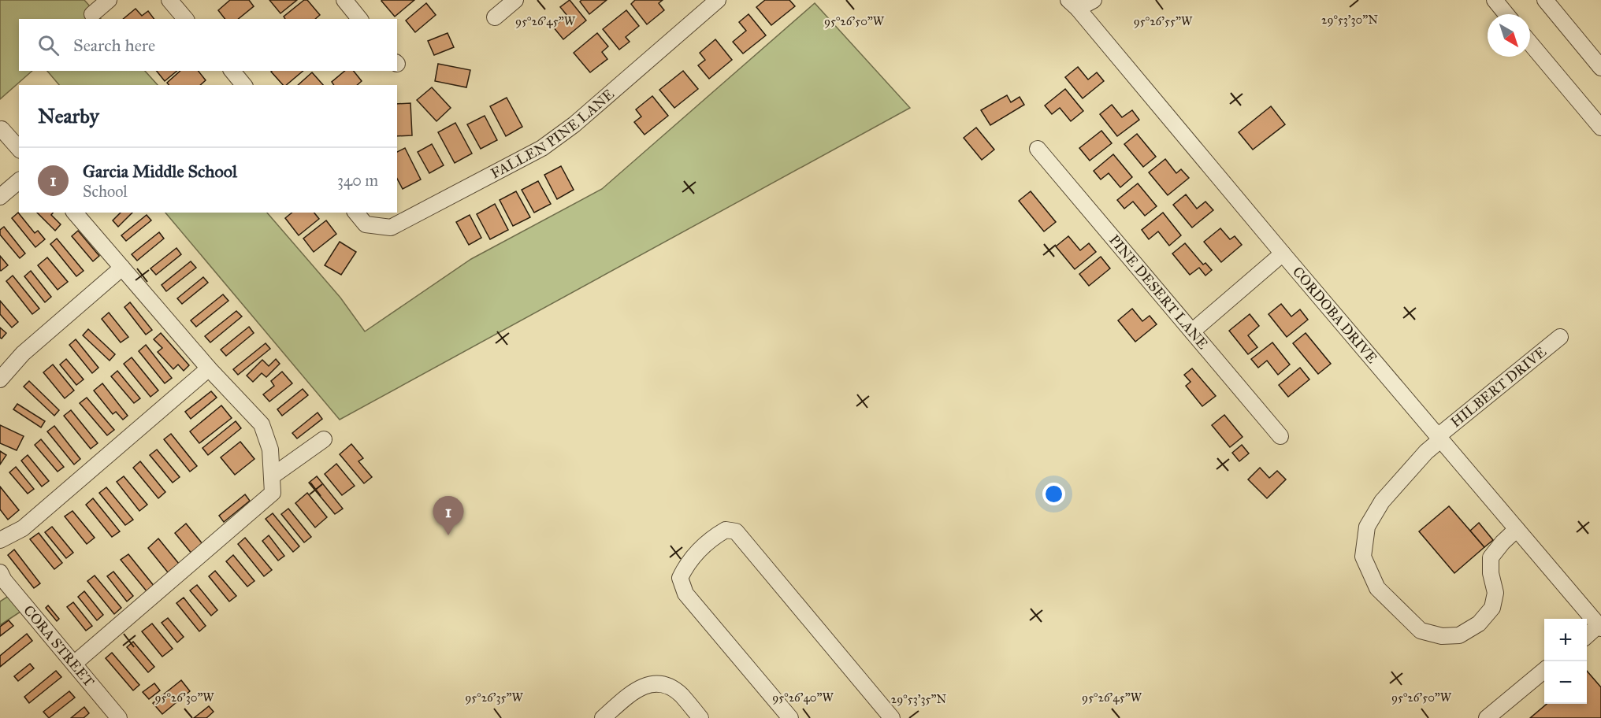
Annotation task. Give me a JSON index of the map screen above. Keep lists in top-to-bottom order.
{
  "streets": {
    "street": [
      "FALLEN PINE LANE",
      "PINE DESERT LANE",
      "CORDOBA DRIVE",
      "HILBERT DRIVE",
      "CORA STREET"
    ]
  },
  "crossings": [
    ["CORDOBA DRIVE", "HILBERT DRIVE"]
  ],
  "north": "bottom right",
  "page": {
    "search": "Search here",
    "heading": "Nearby",
    "list": [
      {
        "mark": "1",
        "name": "Garcia Middle School",
        "note": "School",
        "value": "340 m"
      }
    ],
    "pins": "1",
    "map_buttons": ["+", "−"]
  },
  "coordinates": [
    "29°53'30\"N",
    "95°26'45\"W",
    "95°26'50\"W",
    "95°26'55\"W",
    "95°26'30\"W",
    "95°26'35\"W",
    "95°26'40\"W",
    "29°53'35\"N"
  ]
}
